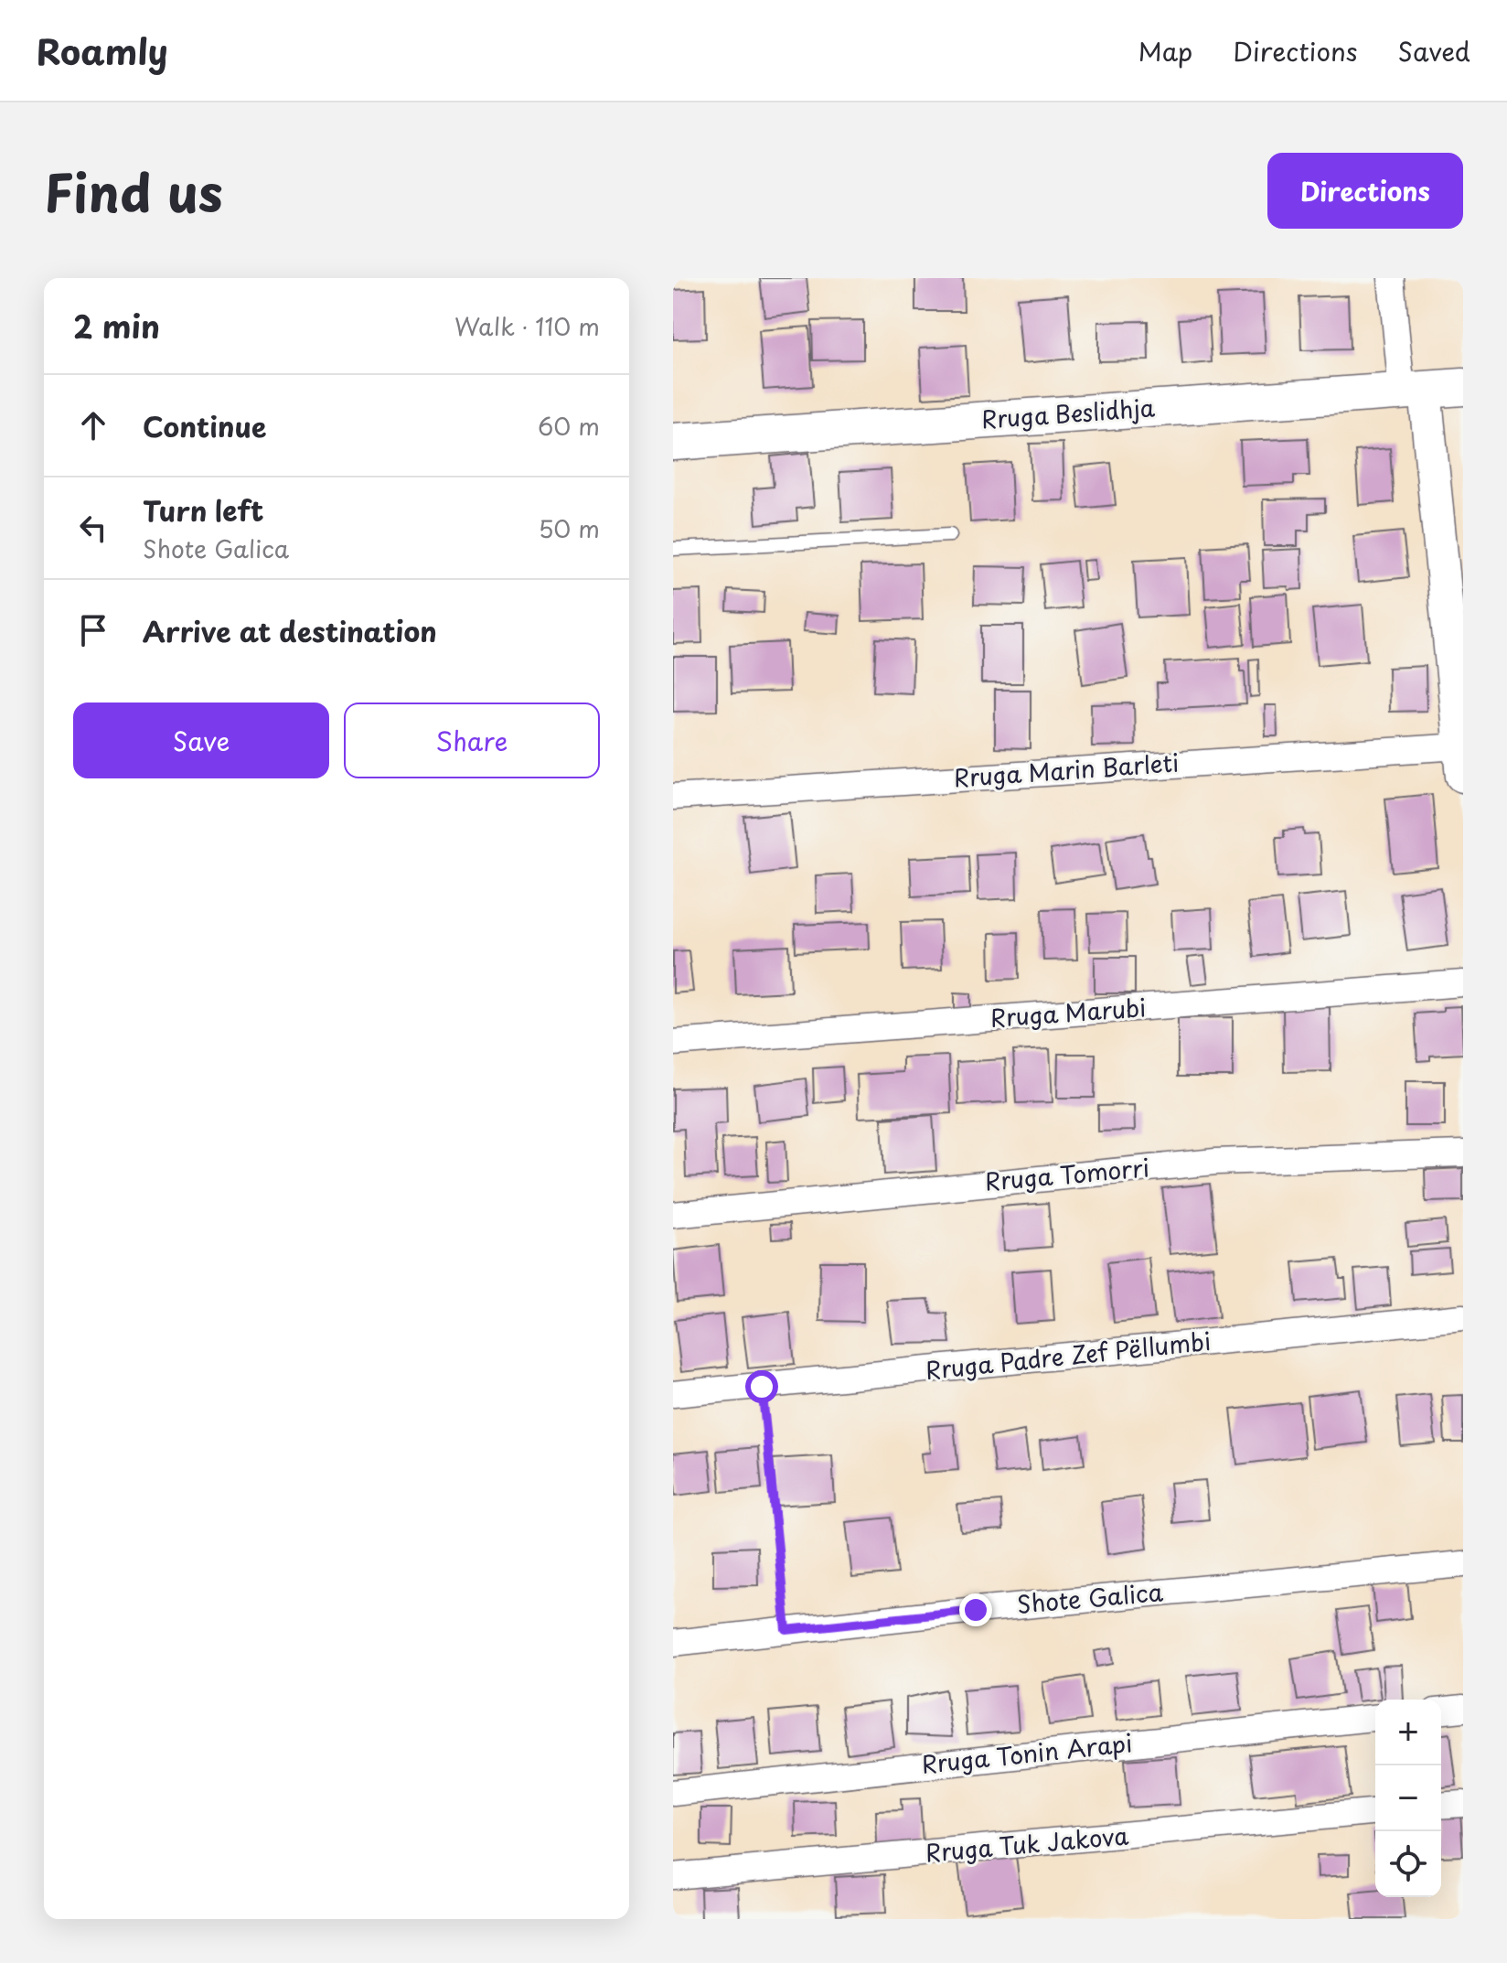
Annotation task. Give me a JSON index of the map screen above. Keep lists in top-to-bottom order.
{
  "streets": {
    "main road": ["Rruga Beslidhja"],
    "street": [
      "Rruga Marin Barleti",
      "Rruga Marubi",
      "Rruga Tomorri",
      "Rruga Padre Zef Pëllumbi",
      "Shote Galica",
      "Rruga Tonin Arapi",
      "Rruga Tuk Jakova"
    ]
  },
  "page": {
    "header": "Roamly",
    "nav": ["Map", "Directions", "Saved"],
    "title": "Find us",
    "buttons": [
      "Directions",
      ["Save", "Share"]
    ],
    "heading": ["2 min", "Walk · 110 m"],
    "list": [
      ["Continue", "60 m"],
      ["Turn left", "Shote Galica", "50 m"],
      "Arrive at destination"
    ],
    "map_buttons": ["+", "−"]
  }
}
